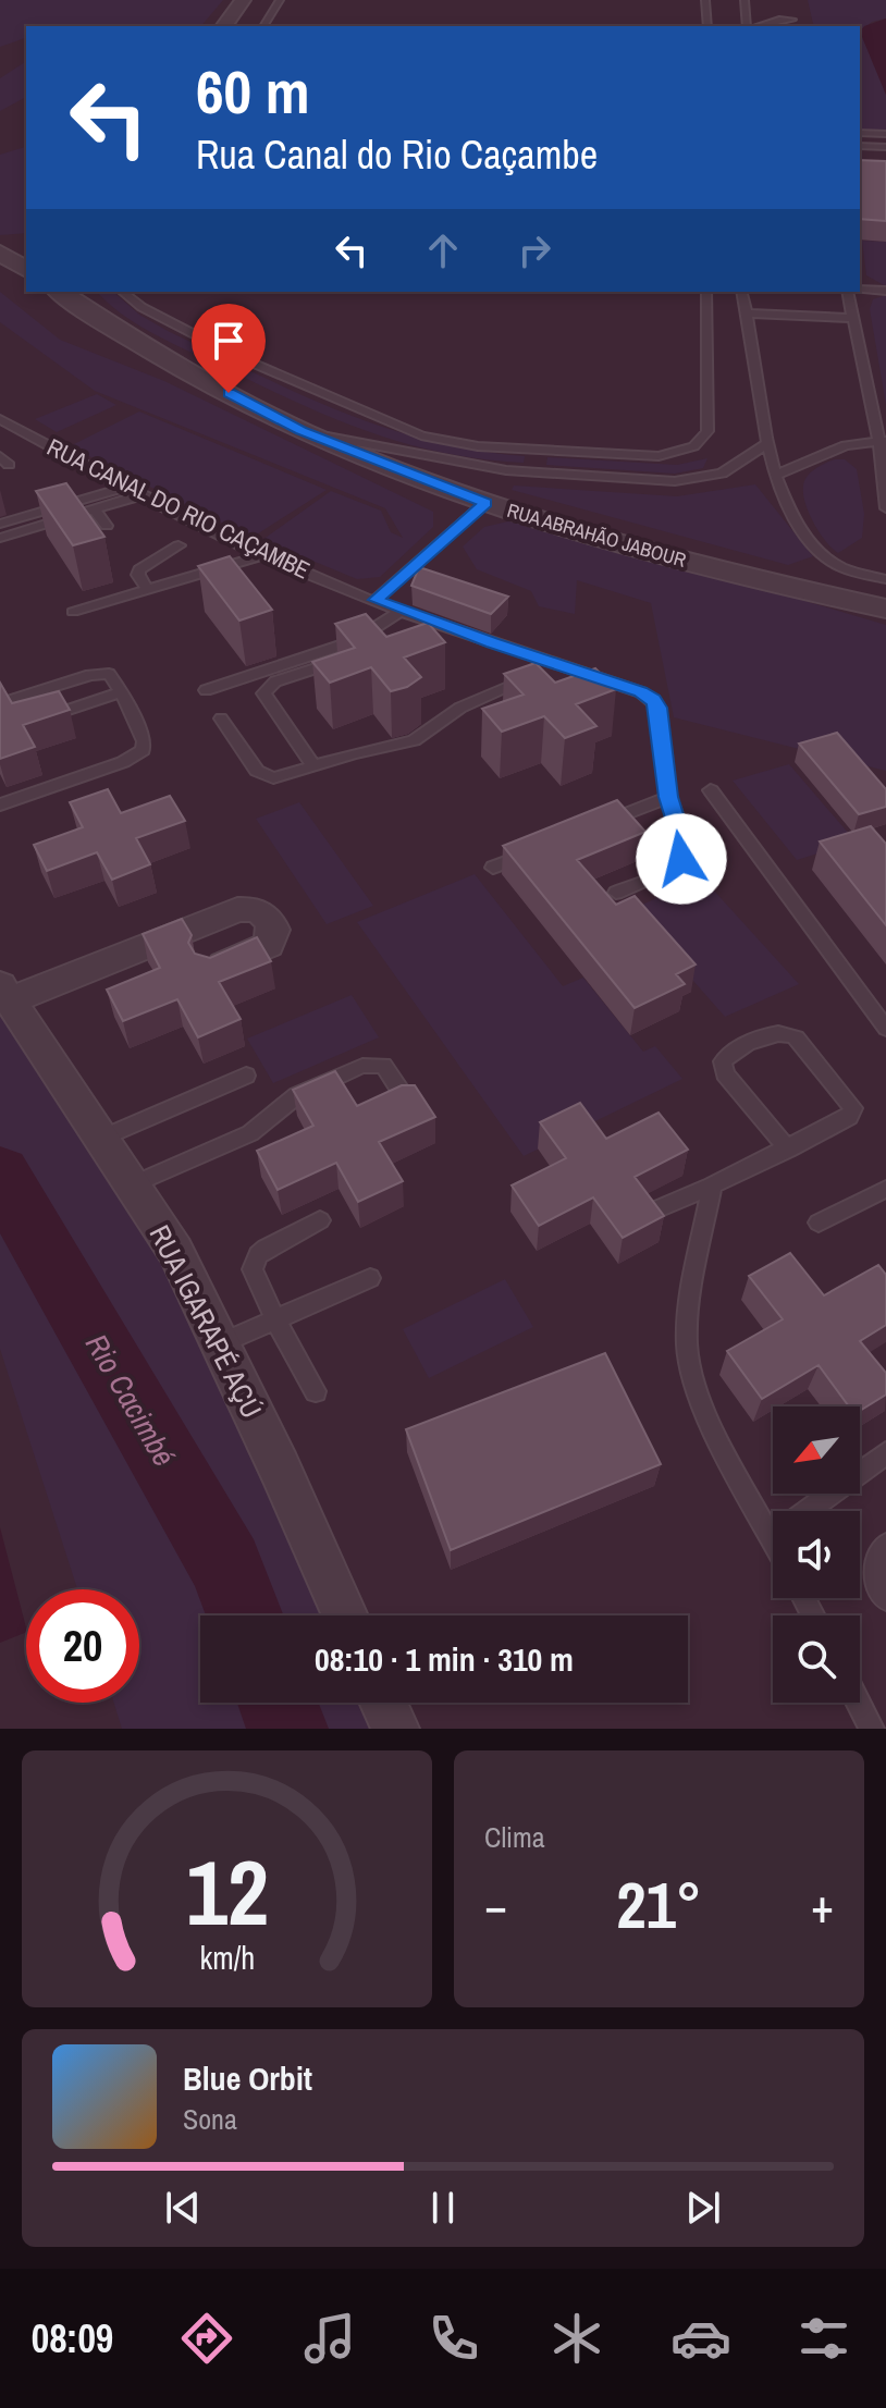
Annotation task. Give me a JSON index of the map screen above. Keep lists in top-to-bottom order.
{
  "streets": {
    "street": ["RUA ABRAHÃO JABOUR", "RUA IGARAPÉ AÇÚ"],
    "lane": ["RUA CANAL DO RIO CAÇAMBE"]
  },
  "water": ["Rio Cacimbé"],
  "north": "bottom left",
  "page": {
    "turn": ["60 m", "Rua Canal do Rio Caçambe"],
    "limit": "20",
    "trip": "08:10 · 1 min · 310 m",
    "tile": "Clima",
    "heat": ["−", "21°", "+"],
    "song": ["Blue Orbit", "Sona"],
    "tabs": "08:09",
    "gauge": ["12", "km/h"]
  }
}
